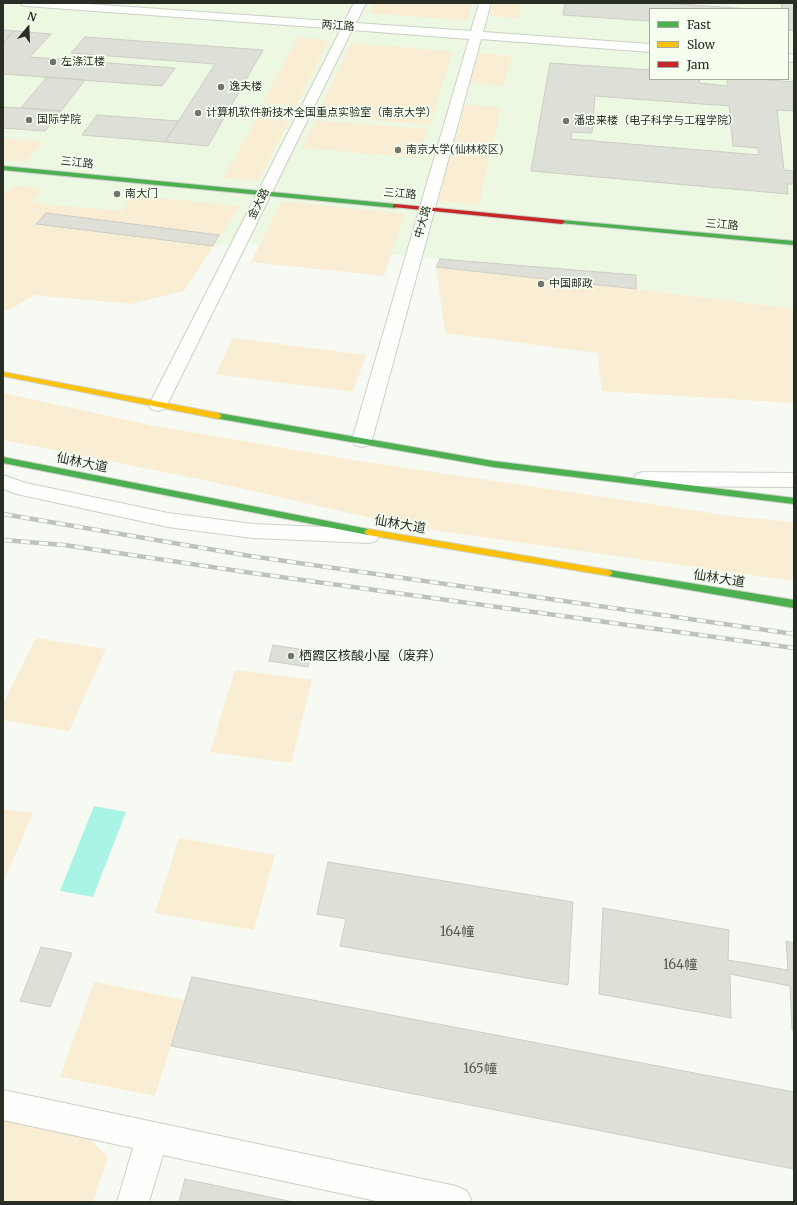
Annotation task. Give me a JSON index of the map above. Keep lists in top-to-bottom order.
{
  "streets": {
    "main road": ["三江路", "仙林大道"],
    "street": ["两江路", "金大路", "中大路"]
  },
  "crossings": [
    ["两江路", "金大路"],
    ["两江路", "中大路"],
    ["三江路", "金大路"],
    ["三江路", "中大路"]
  ],
  "places": [
    "左涤江楼",
    "逸夫楼",
    "计算机软件新技术全国重点实验室（南京大学）",
    "国际学院",
    "潘忠来楼（电子科学与工程学院）",
    "南京大学(仙林校区)",
    "南大门",
    "中国邮政",
    "栖霞区核酸小屋（废弃）"
  ],
  "house_numbers": ["164幢", "164幢", "165幢"],
  "legend": ["Fast", "Slow", "Jam"],
  "north": "top"
}
